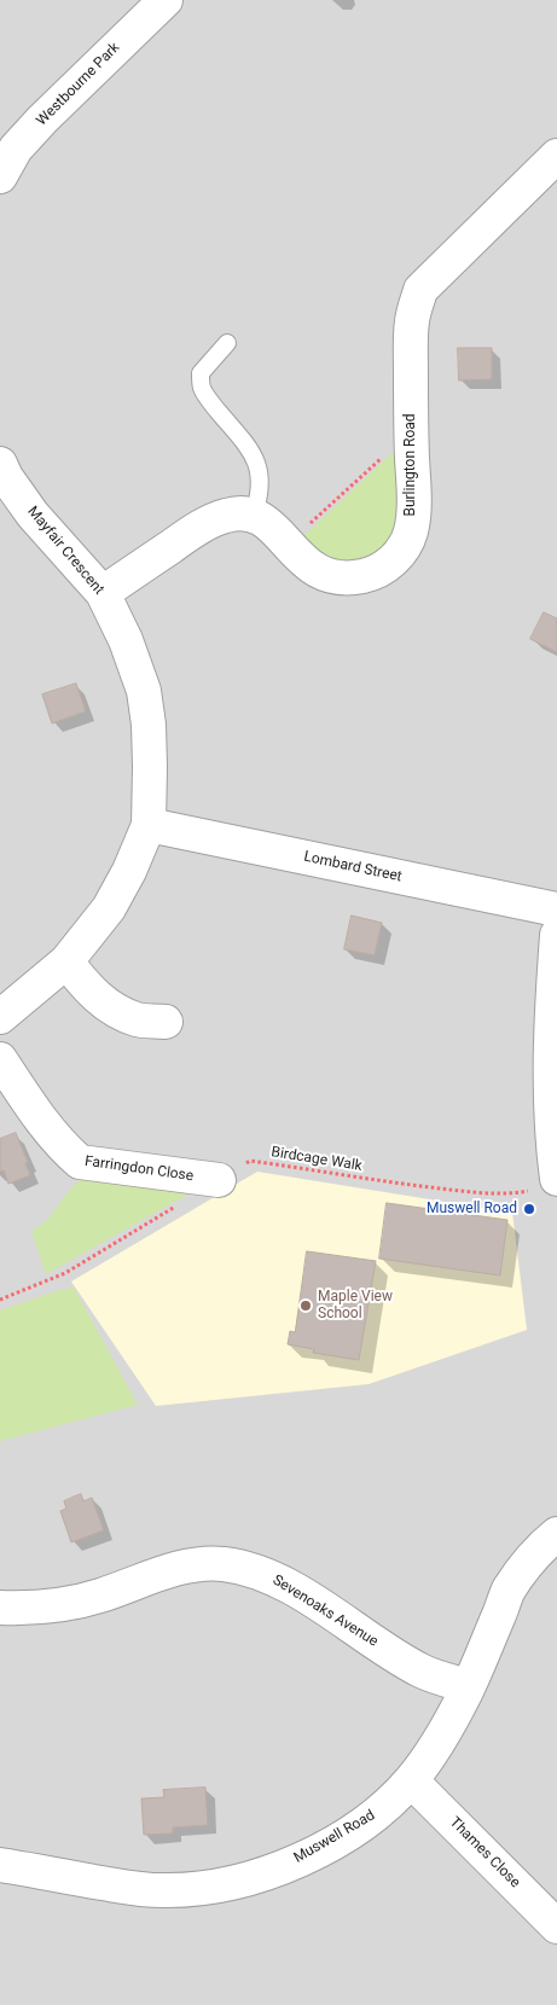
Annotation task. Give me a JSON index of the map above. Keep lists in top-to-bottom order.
{
  "streets": {
    "street": [
      "Westbourne Park",
      "Burlington Road",
      "Mayfair Crescent",
      "Lombard Street",
      "Farringdon Close",
      "Sevenoaks Avenue",
      "Muswell Road",
      "Thames Close"
    ],
    "path": ["Birdcage Walk"]
  },
  "crossings": [
    ["Mayfair Crescent", "Lombard Street"],
    ["Birdcage Walk", "Farringdon Close"],
    ["Sevenoaks Avenue", "Muswell Road"],
    ["Muswell Road", "Thames Close"]
  ],
  "places": ["Muswell Road", "Maple View School"]
}
